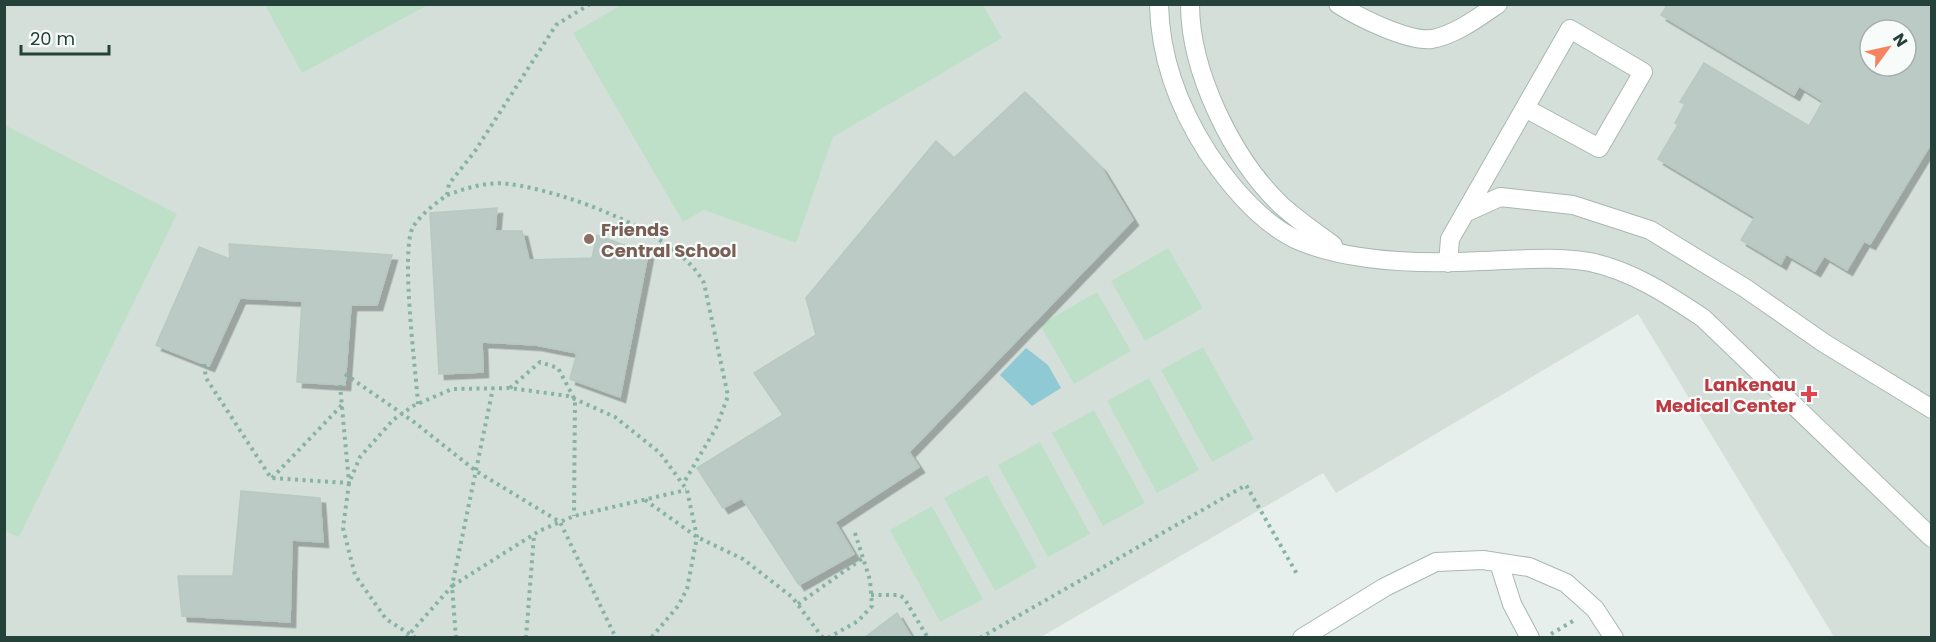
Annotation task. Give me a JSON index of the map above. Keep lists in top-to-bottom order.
{
  "places": {
    "other": ["Friends Central School"],
    "health": ["Lankenau Medical Center"]
  },
  "scale_bar": "20 m",
  "north": "top right"
}
